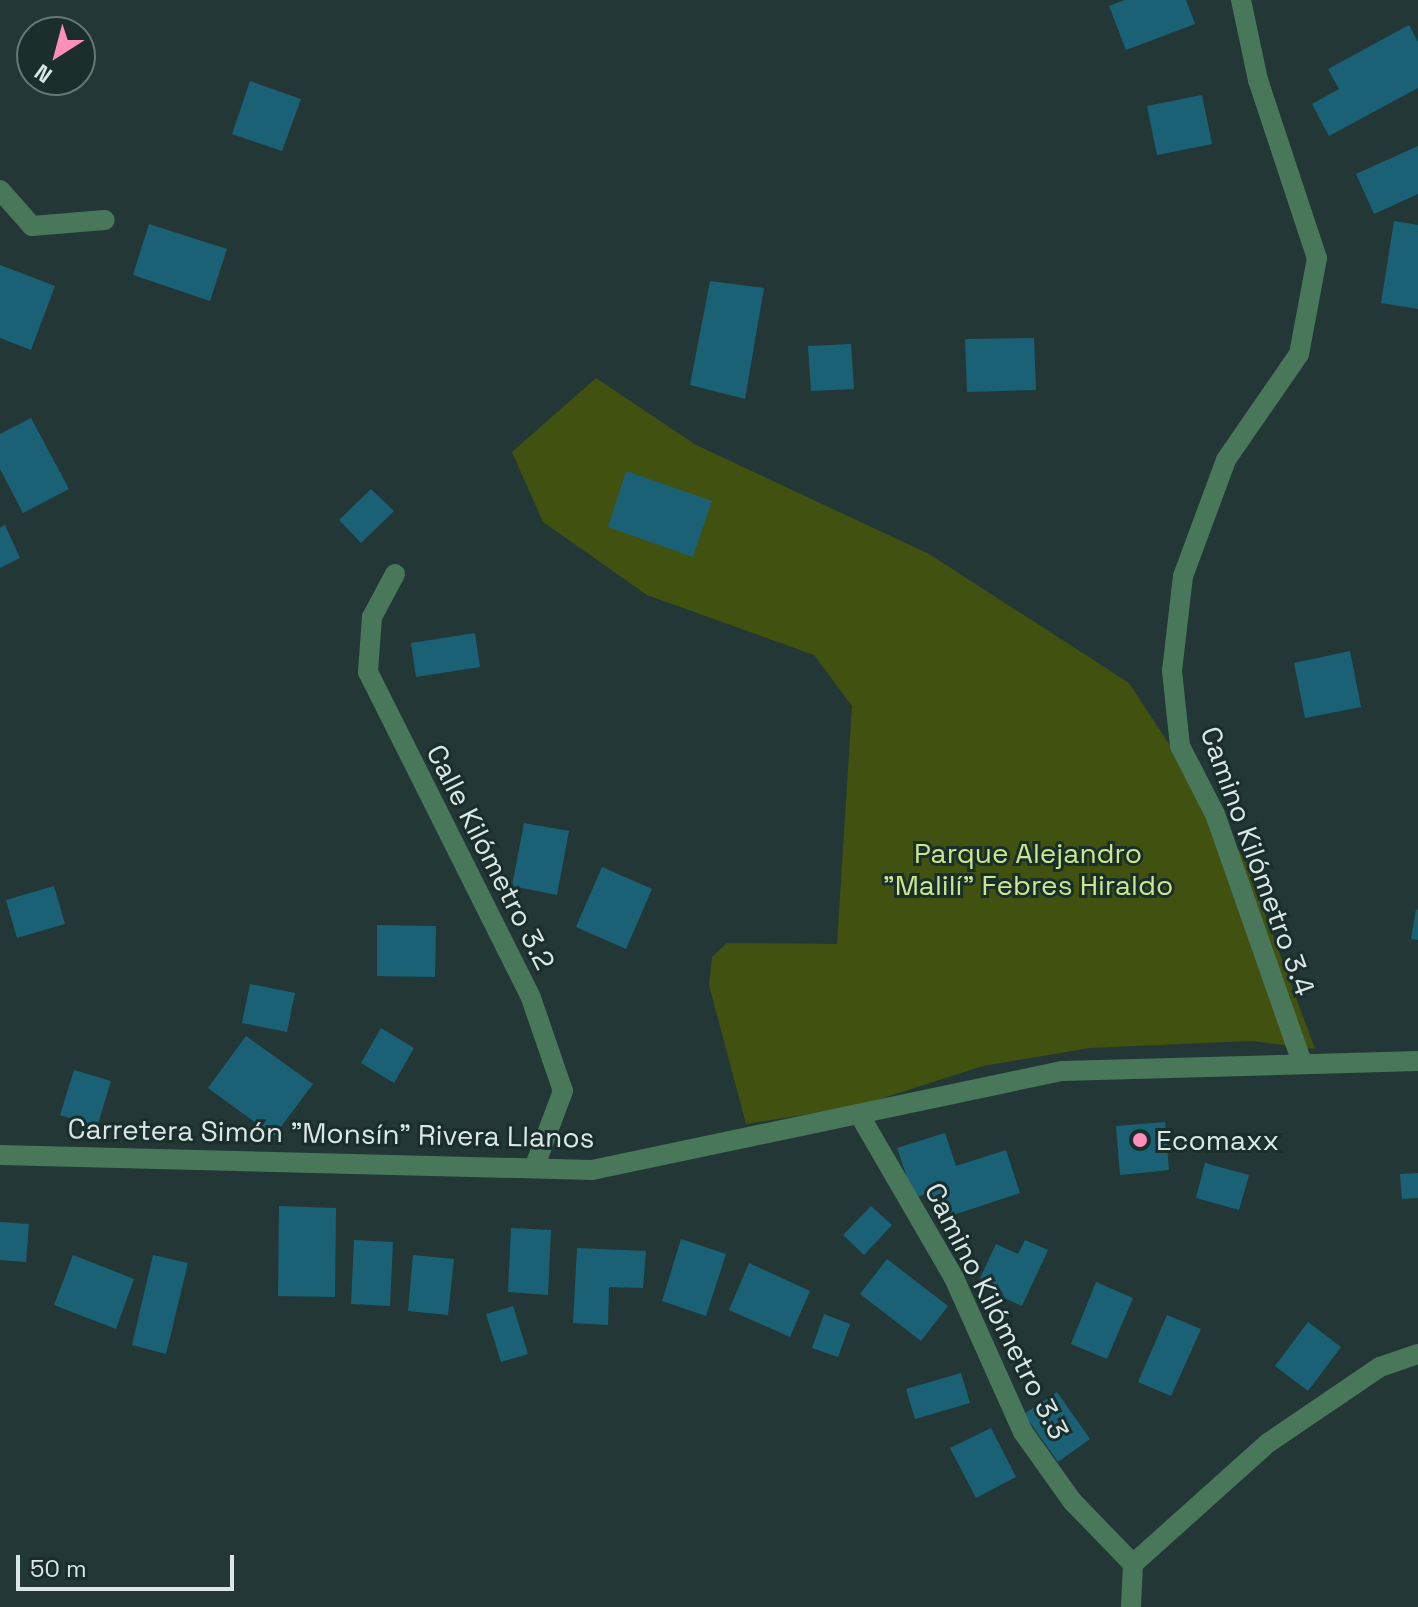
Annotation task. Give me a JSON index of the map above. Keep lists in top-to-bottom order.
{
  "streets": {
    "street": [
      "Calle Kilómetro 3.2",
      "Camino Kilómetro 3.4",
      "Carretera Simón \"Monsín\" Rivera Llanos",
      "Camino Kilómetro 3.3"
    ]
  },
  "crossings": [
    ["Calle Kilómetro 3.2", "Carretera Simón \"Monsín\" Rivera Llanos"],
    ["Camino Kilómetro 3.4", "Carretera Simón \"Monsín\" Rivera Llanos"],
    ["Carretera Simón \"Monsín\" Rivera Llanos", "Camino Kilómetro 3.3"]
  ],
  "parks": ["Parque Alejandro \"Malilí\" Febres Hiraldo"],
  "places": ["Ecomaxx"],
  "scale_bar": "50 m",
  "north": "bottom left"
}
